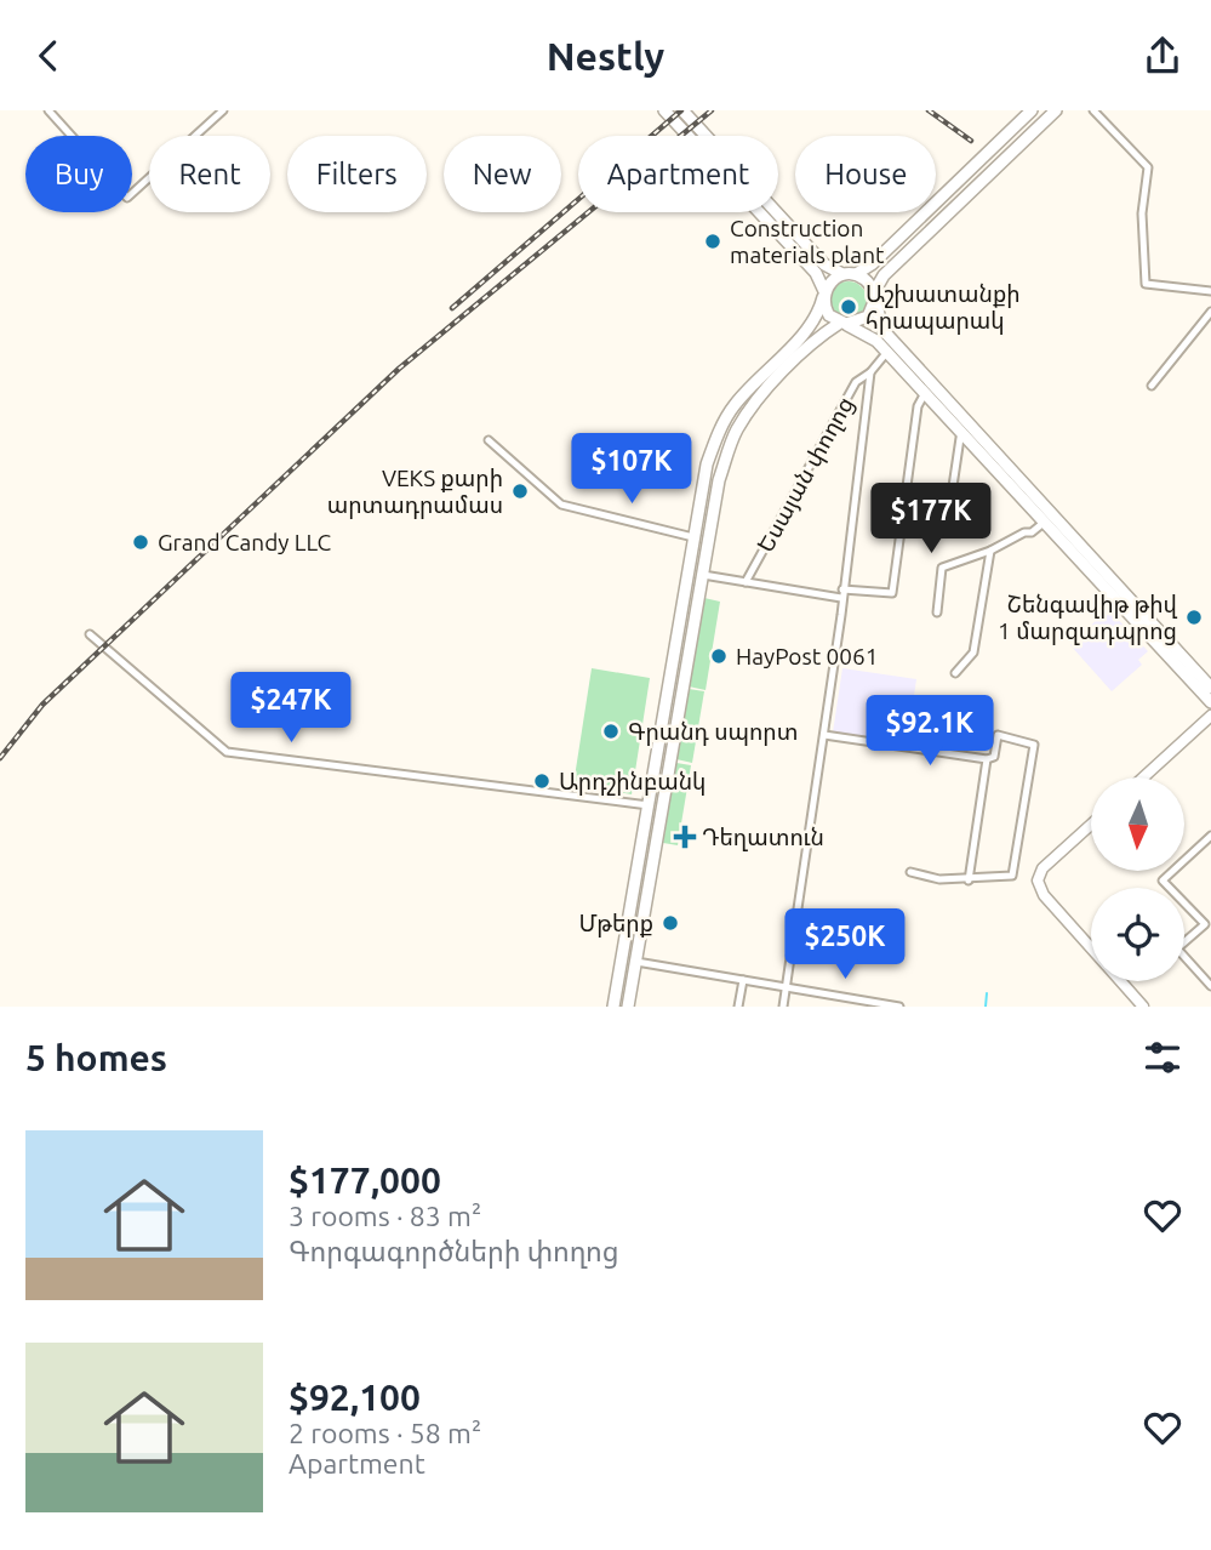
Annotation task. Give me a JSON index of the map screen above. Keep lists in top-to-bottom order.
{
  "streets": {
    "street": ["Եսայան փողոց"]
  },
  "places": {
    "other": [
      "Construction materials plant",
      "Աշխատանքի հրապարակ",
      "VEKS քարի արտադրամաս",
      "Grand Candy LLC",
      "Շենգավիթ թիվ 1 մարզադպրոց",
      "HayPost 0061",
      "Գրանդ սպորտ",
      "Արդշինբանկ",
      "Մթերք"
    ],
    "health": ["Դեղատուն"]
  },
  "north": "bottom",
  "page": {
    "header": "Nestly",
    "chip": [
      "Buy",
      "Rent",
      "Filters",
      "New",
      "Apartment",
      "House"
    ],
    "price": [
      "$107K",
      "$177K",
      "$247K",
      "$92.1K",
      "$250K"
    ],
    "heading": "5 homes",
    "list": [
      {
        "name": "$177,000",
        "note": "3 rooms · 83 m² · Գորգագործների փողոց"
      },
      {
        "name": "$92,100",
        "note": "2 rooms · 58 m² · Apartment"
      }
    ]
  }
}
